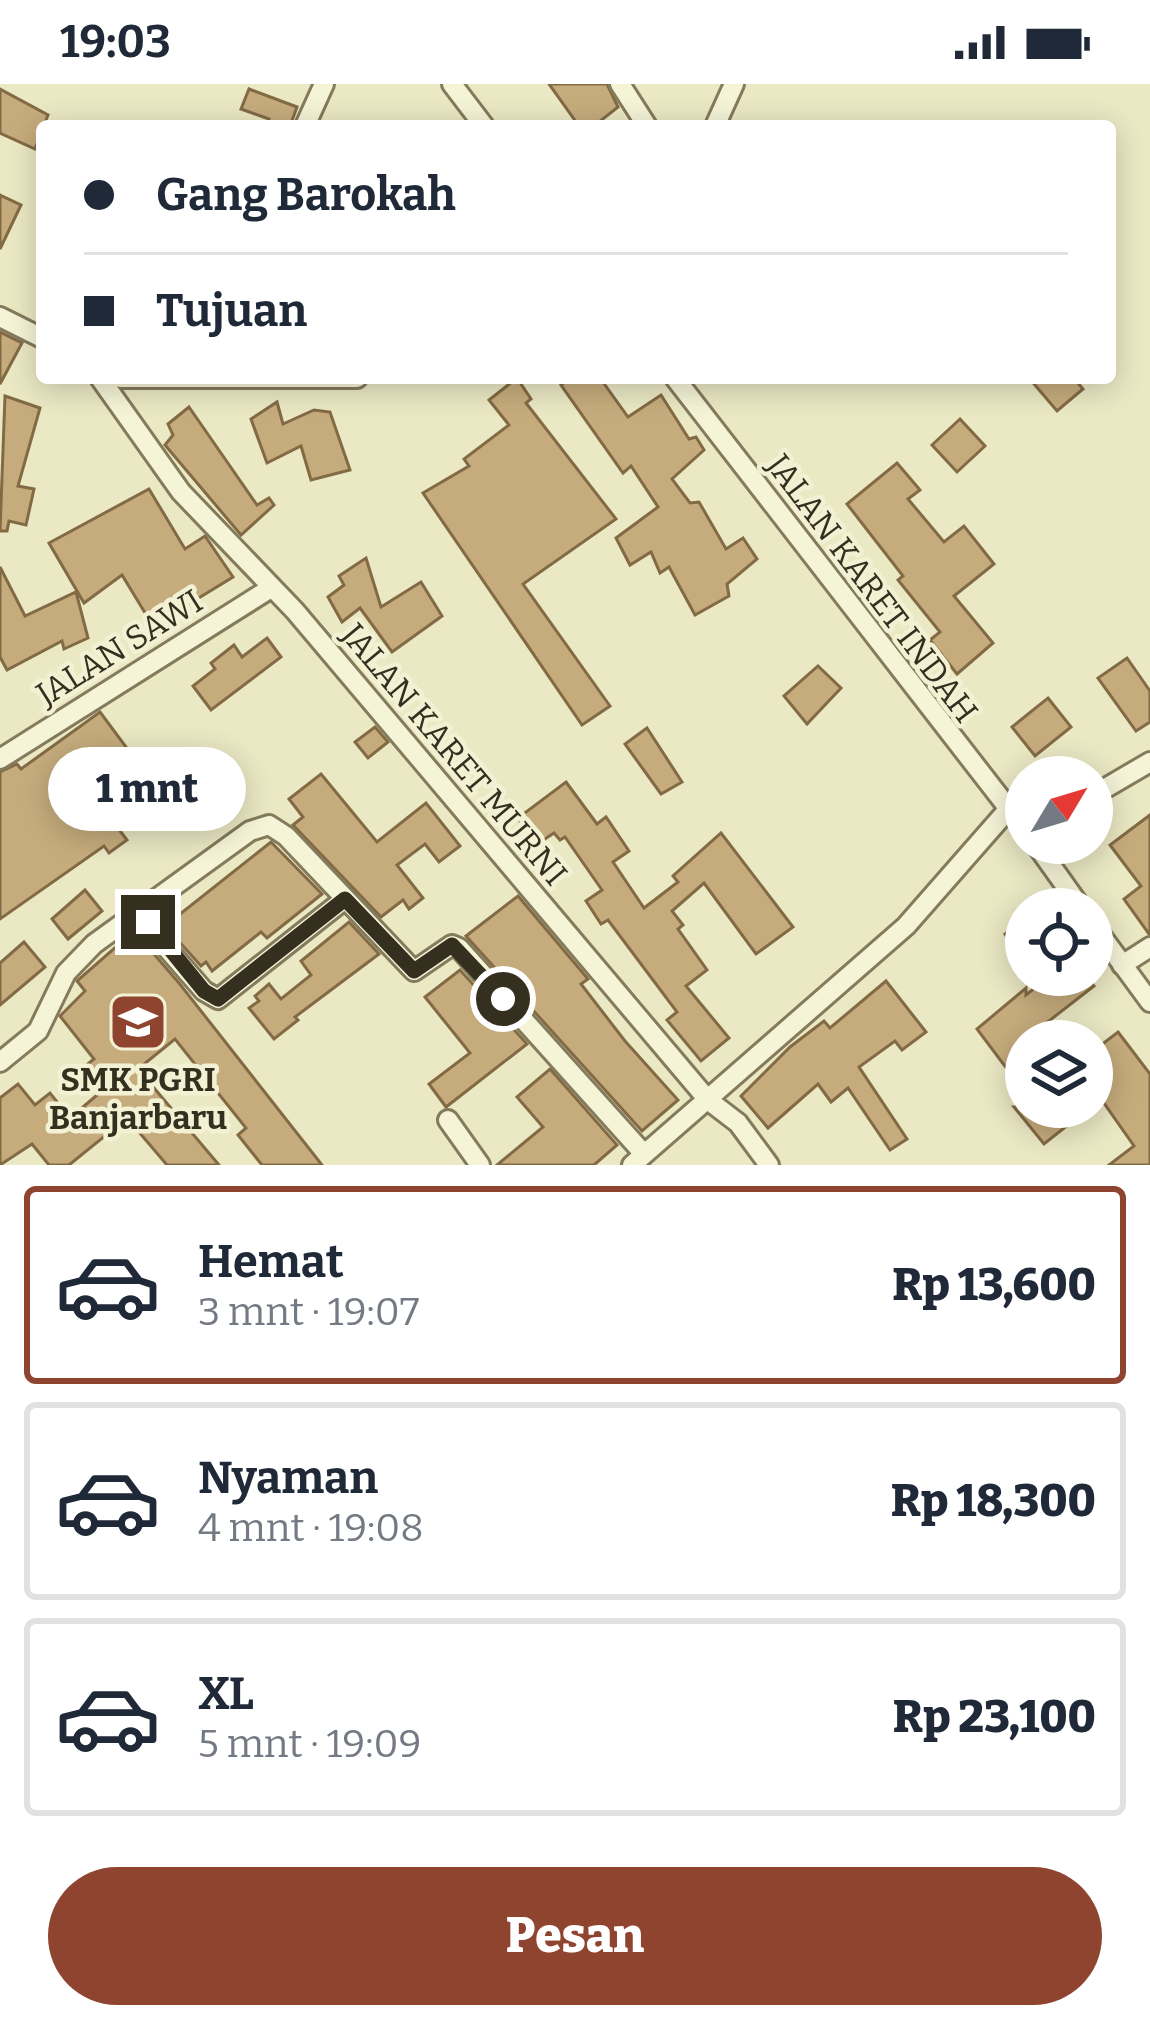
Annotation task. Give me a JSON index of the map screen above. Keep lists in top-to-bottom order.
{
  "streets": {
    "street": ["JALAN KARET INDAH", "JALAN SAWI", "JALAN KARET MURNI"]
  },
  "crossings": [
    ["JALAN SAWI", "JALAN KARET MURNI"]
  ],
  "places": {
    "school or university": ["SMK PGRI Banjarbaru"]
  },
  "north": "top right",
  "page": {
    "status": "19:03",
    "banner": ["Gang Barokah", "Tujuan"],
    "bubble": "1 mnt",
    "list": [
      {
        "name": "Hemat",
        "note": "3 mnt · 19:07",
        "value": "Rp 13,600"
      },
      {
        "name": "Nyaman",
        "note": "4 mnt · 19:08",
        "value": "Rp 18,300"
      },
      {
        "name": "XL",
        "note": "5 mnt · 19:09",
        "value": "Rp 23,100"
      }
    ],
    "buttons": "Pesan"
  }
}
